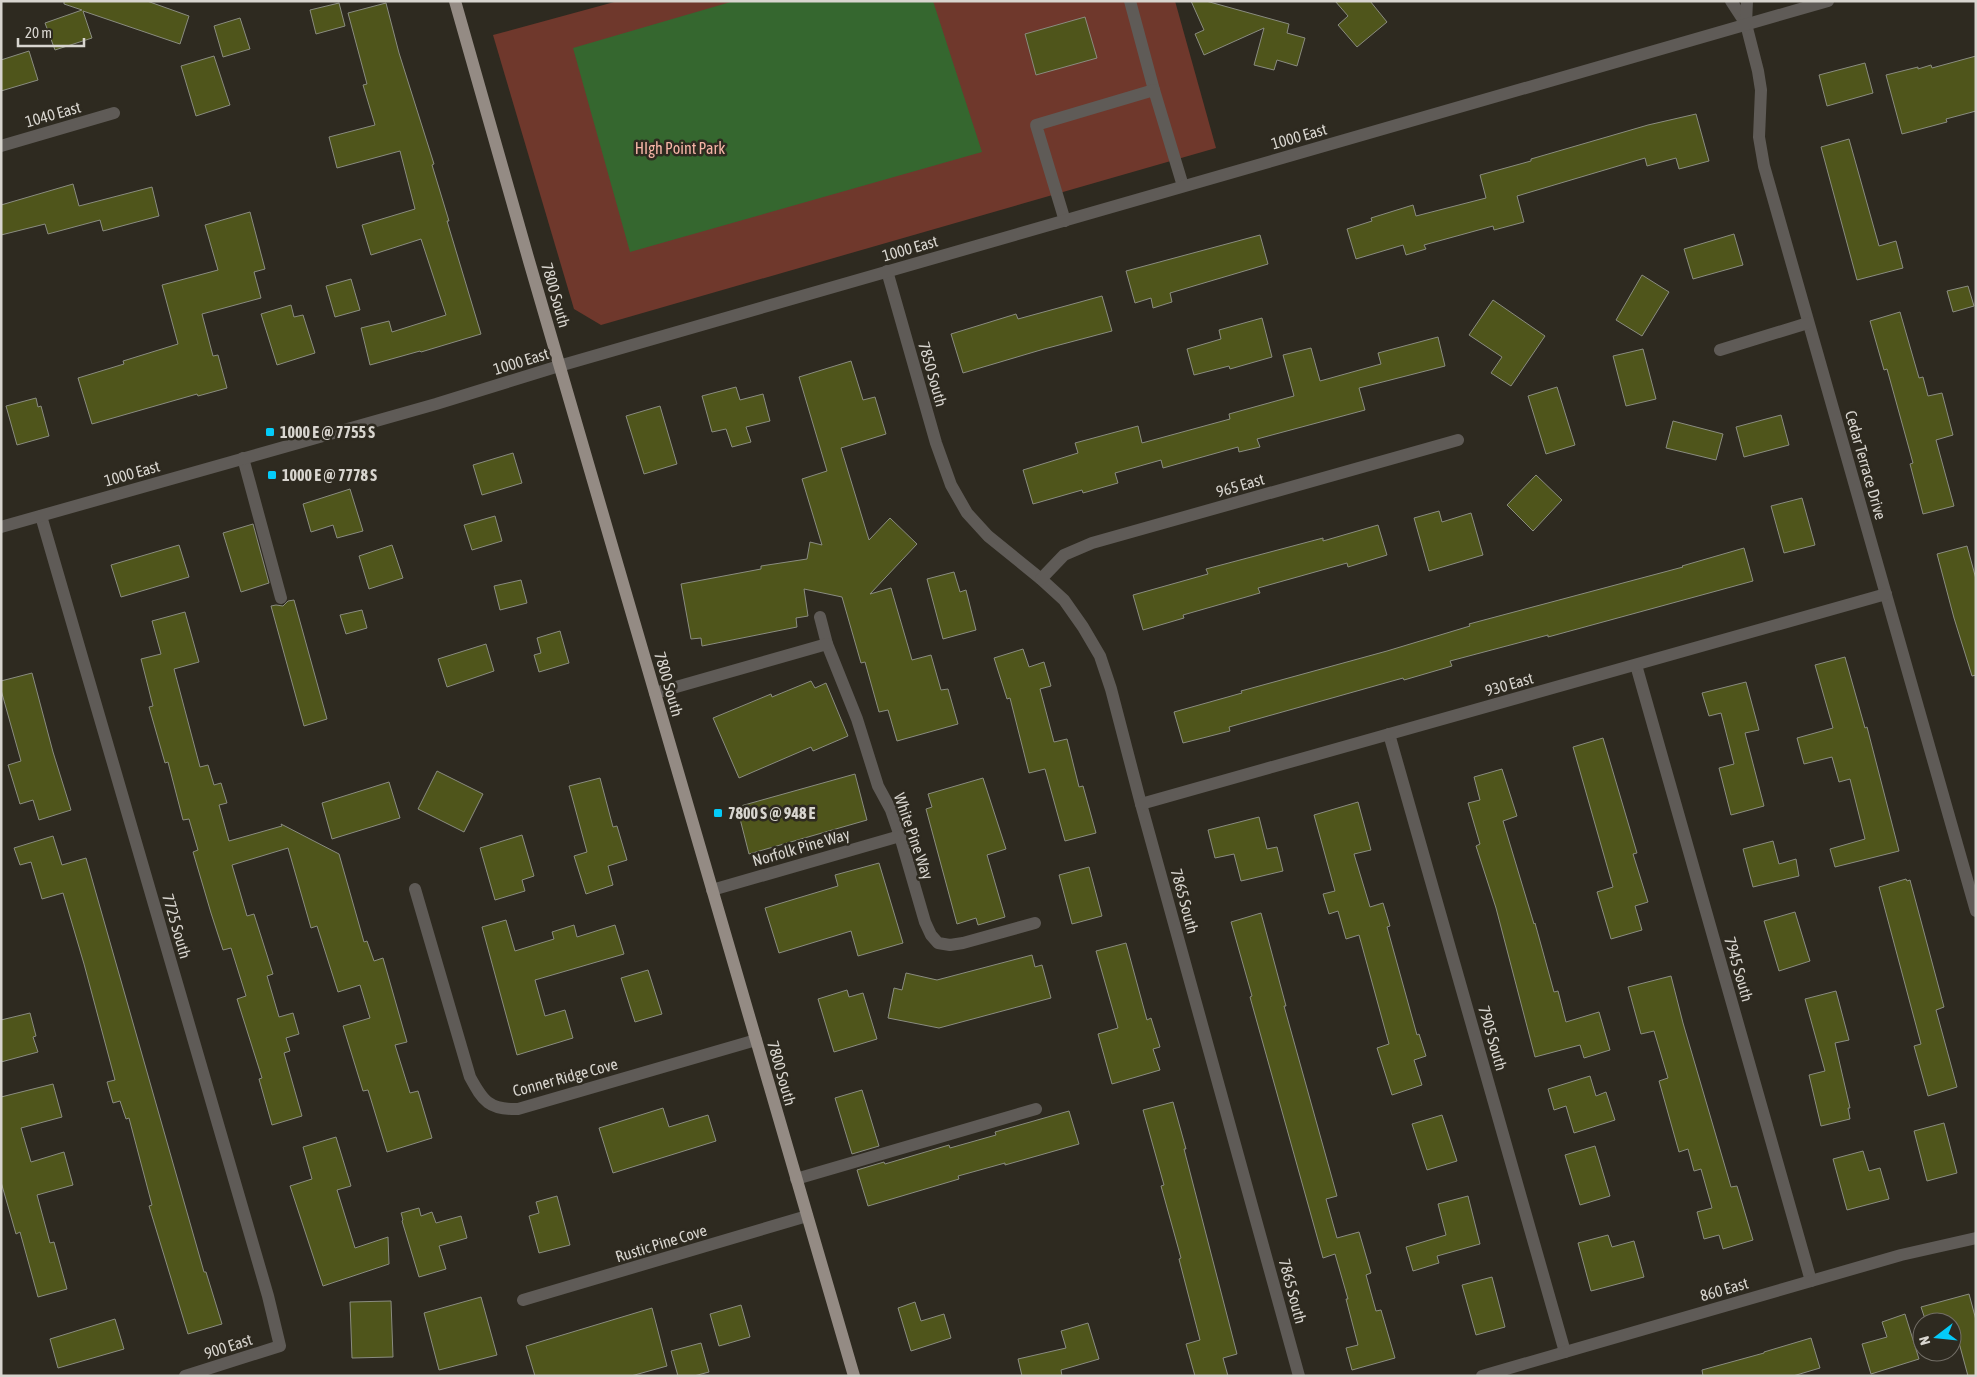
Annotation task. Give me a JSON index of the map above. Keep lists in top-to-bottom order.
{
  "streets": {
    "main road": ["7800 South"],
    "street": [
      "1040 East",
      "1000 East",
      "7850 South",
      "Cedar Terrace Drive",
      "965 East",
      "930 East",
      "White Pine Way",
      "Norfolk Pine Way",
      "7865 South",
      "7725 South",
      "7945 South",
      "7905 South",
      "Conner Ridge Cove",
      "Rustic Pine Cove",
      "860 East",
      "900 East"
    ]
  },
  "crossings": [
    ["1000 East", "7800 South"],
    ["1000 East", "7850 South"],
    ["1000 East", "Cedar Terrace Drive"],
    ["1000 East", "7725 South"],
    ["7800 South", "Norfolk Pine Way"],
    ["7800 South", "Conner Ridge Cove"],
    ["7800 South", "Rustic Pine Cove"],
    ["7850 South", "7865 South"],
    ["Cedar Terrace Drive", "930 East"],
    ["965 East", "7865 South"],
    ["930 East", "7865 South"],
    ["930 East", "7945 South"],
    ["930 East", "7905 South"],
    ["White Pine Way", "Norfolk Pine Way"],
    ["7725 South", "900 East"],
    ["7945 South", "860 East"],
    ["7905 South", "860 East"]
  ],
  "parks": ["HIgh Point Park"],
  "places": {
    "transit": ["1000 E @ 7755 S", "1000 E @ 7778 S", "7800 S @ 948 E"]
  },
  "scale_bar": "20 m",
  "north": "left"
}
